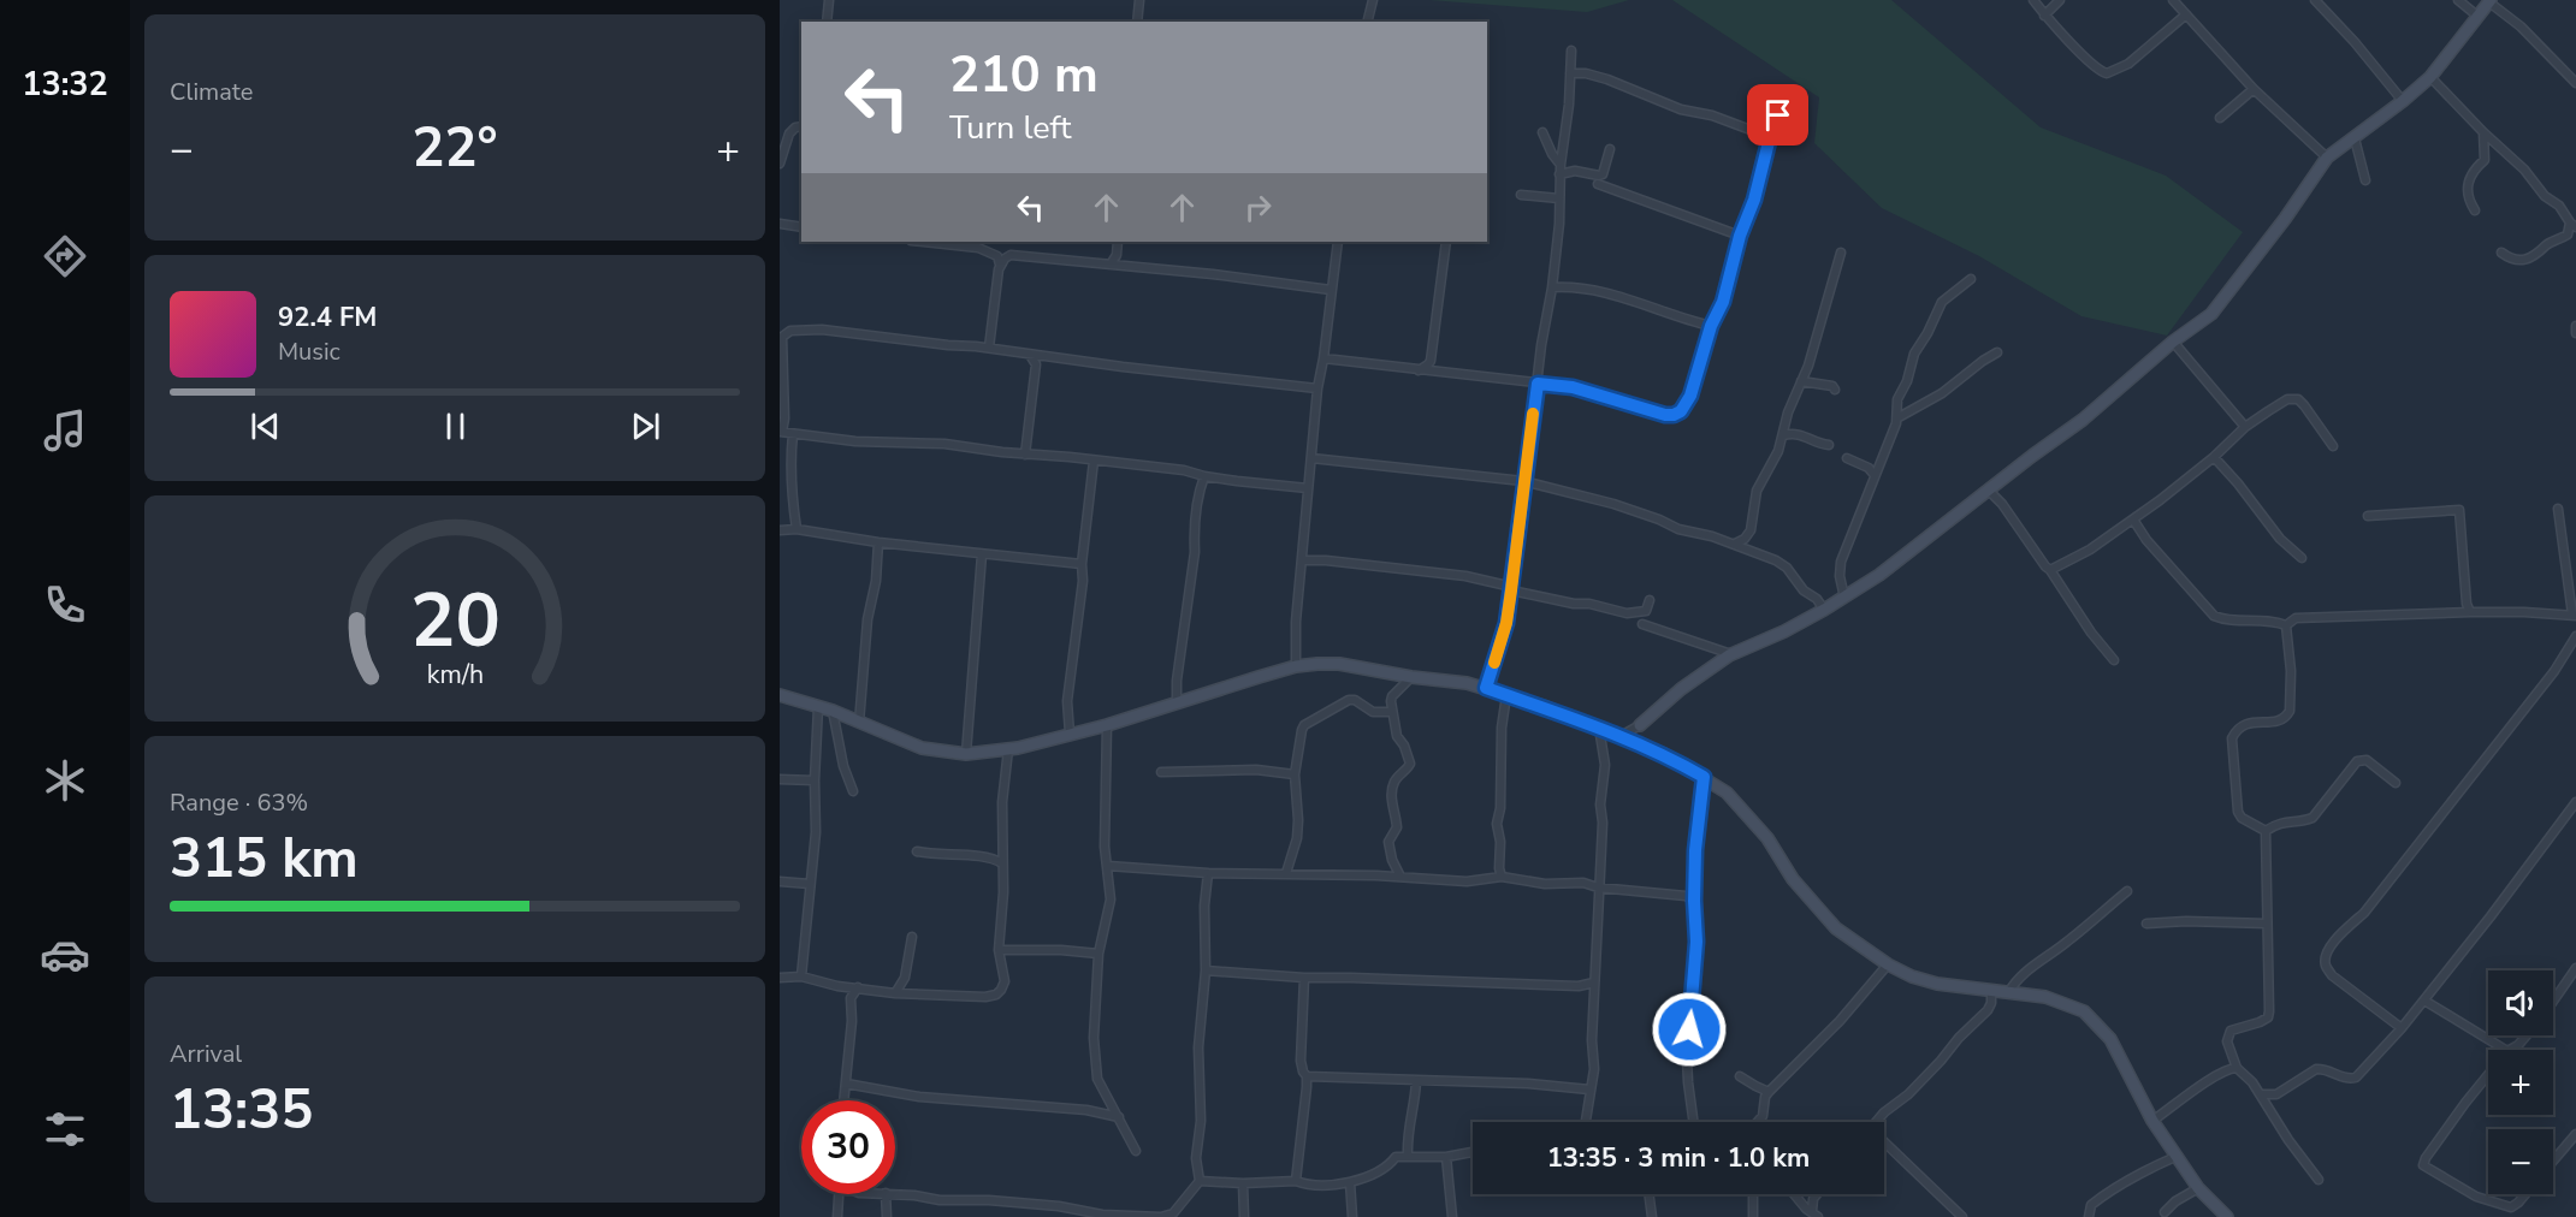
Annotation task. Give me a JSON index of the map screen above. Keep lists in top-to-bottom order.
{
  "page": {
    "tabs": "13:32",
    "tile": [
      "Climate",
      ["Range · 63%", "315 km"],
      ["Arrival", "13:35"]
    ],
    "turn": ["210 m", "Turn left"],
    "heat": ["−", "22°", "+"],
    "song": ["92.4 FM", "Music"],
    "map_buttons": ["+", "−"],
    "limit": "30",
    "trip": "13:35 · 3 min · 1.0 km",
    "gauge": ["20", "km/h"]
  }
}
